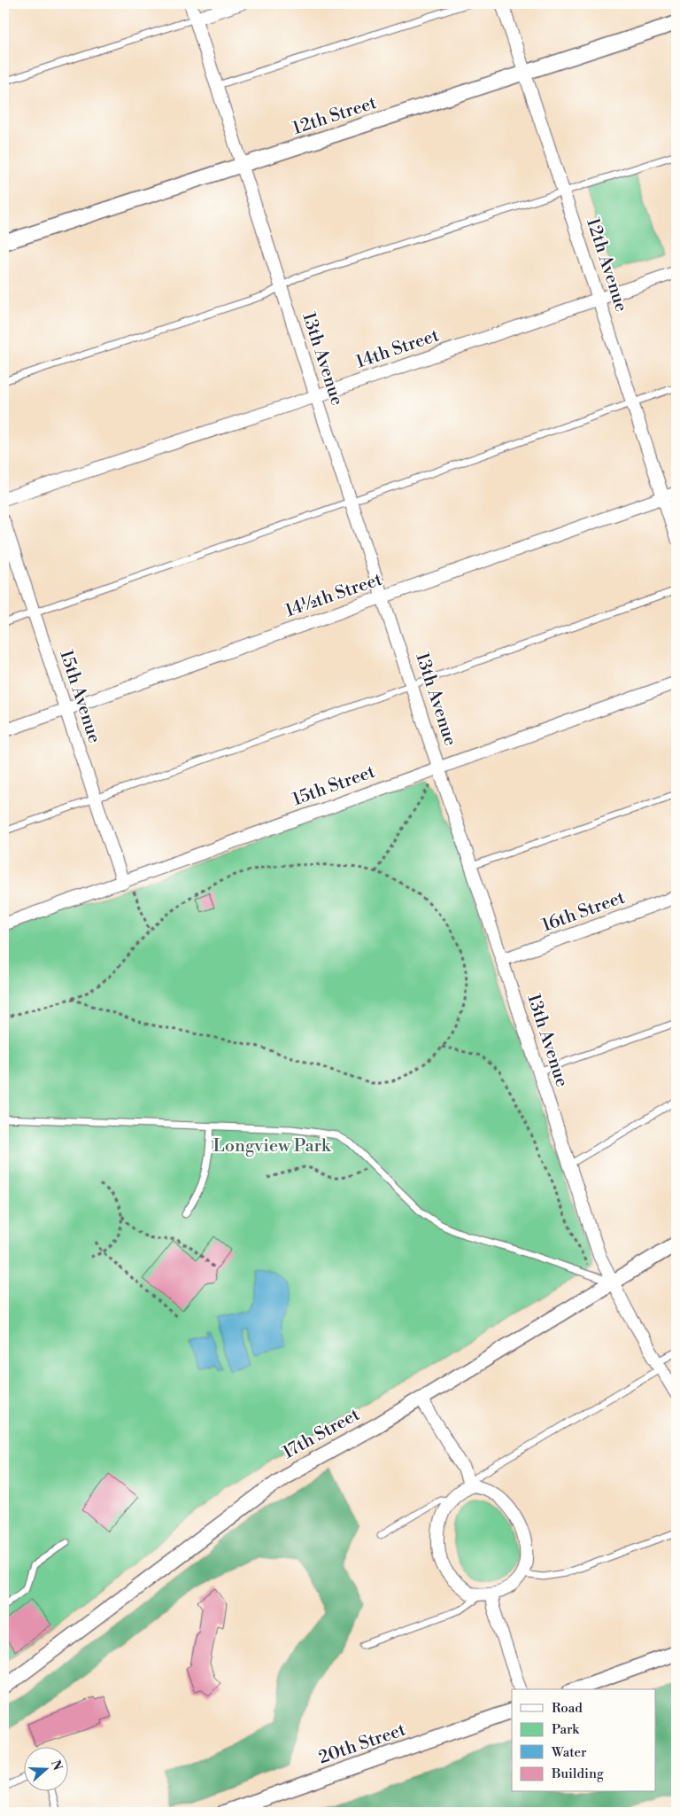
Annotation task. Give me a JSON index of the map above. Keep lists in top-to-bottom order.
{
  "streets": {
    "street": [
      "12th Street",
      "12th Avenue",
      "14th Street",
      "13th Avenue",
      "14½th Street",
      "15th Avenue",
      "15th Street",
      "16th Street",
      "17th Street",
      "20th Street"
    ]
  },
  "crossings": [
    ["12th Street", "12th Avenue"],
    ["12th Street", "13th Avenue"],
    ["12th Avenue", "14th Street"],
    ["12th Avenue", "14½th Street"],
    ["14th Street", "13th Avenue"],
    ["13th Avenue", "14½th Street"],
    ["13th Avenue", "15th Street"],
    ["13th Avenue", "16th Street"],
    ["13th Avenue", "17th Street"],
    ["14½th Street", "15th Avenue"],
    ["15th Avenue", "15th Street"]
  ],
  "parks": ["Longview Park"],
  "legend": [
    "Road",
    "Park",
    "Water",
    "Building"
  ],
  "north": "right"
}
